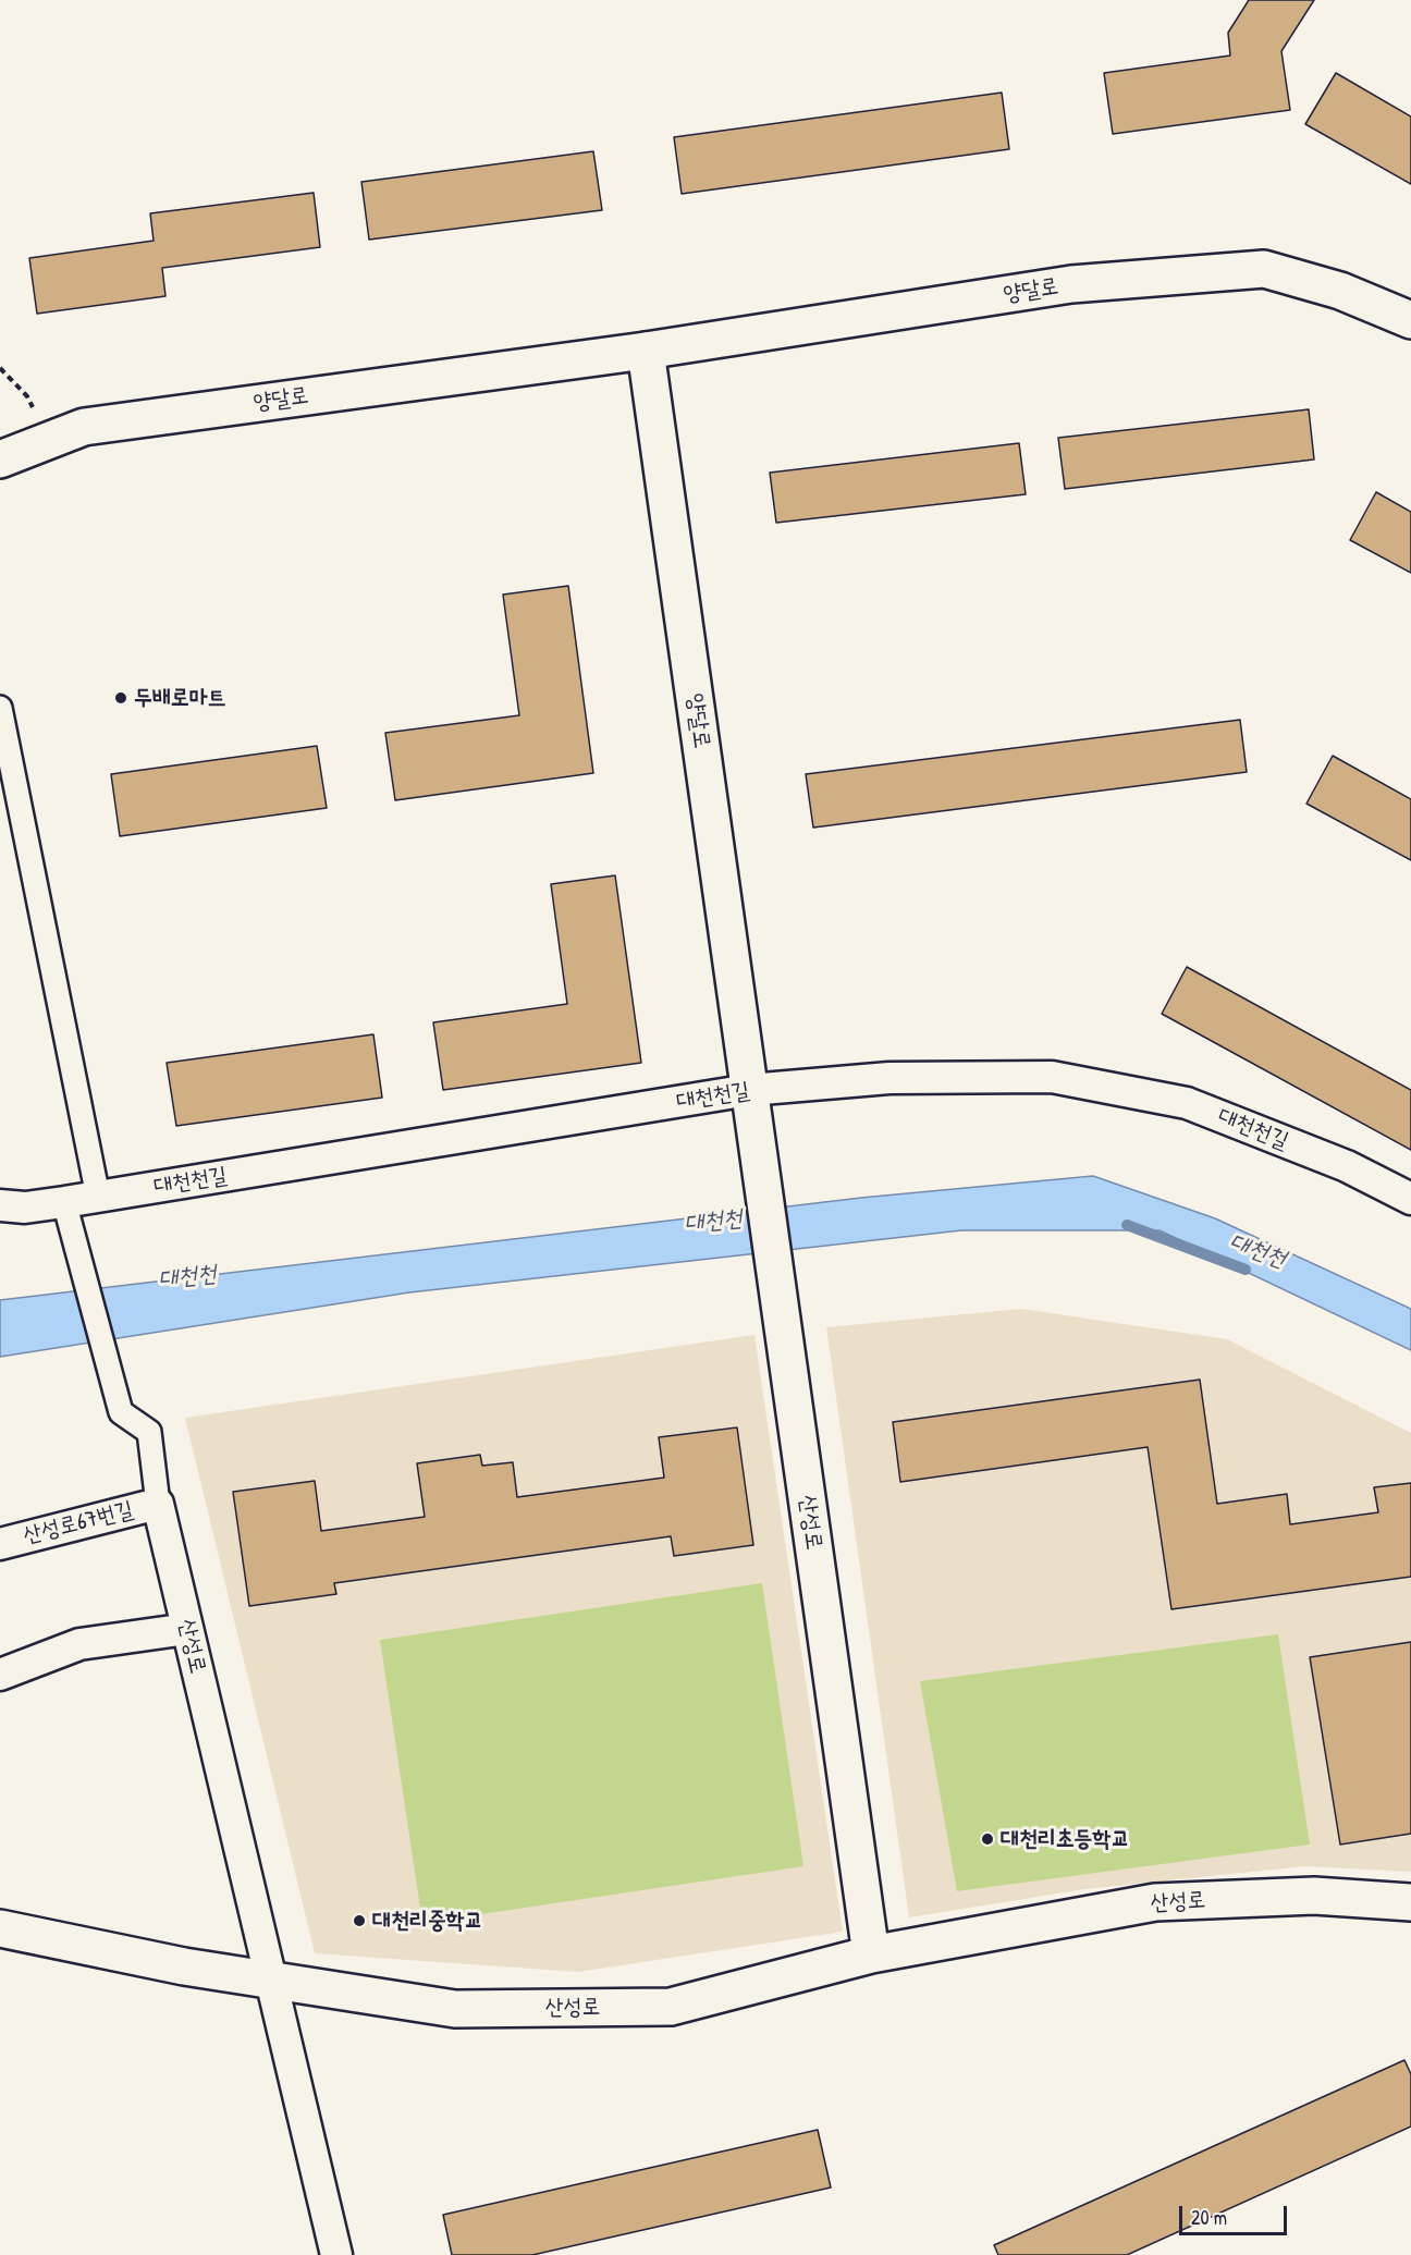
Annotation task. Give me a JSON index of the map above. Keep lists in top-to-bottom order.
{
  "streets": {
    "main road": ["양달로", "산성로"],
    "street": ["대천천길", "산성로67번길"]
  },
  "crossings": [
    ["양달로", "대천천길"],
    ["양달로", "산성로"],
    ["대천천길", "산성로"],
    ["산성로", "산성로67번길"]
  ],
  "water": ["대천천"],
  "places": ["두배로마트", "대천리초등학교", "대천리중학교"],
  "scale_bar": "20 m"
}
